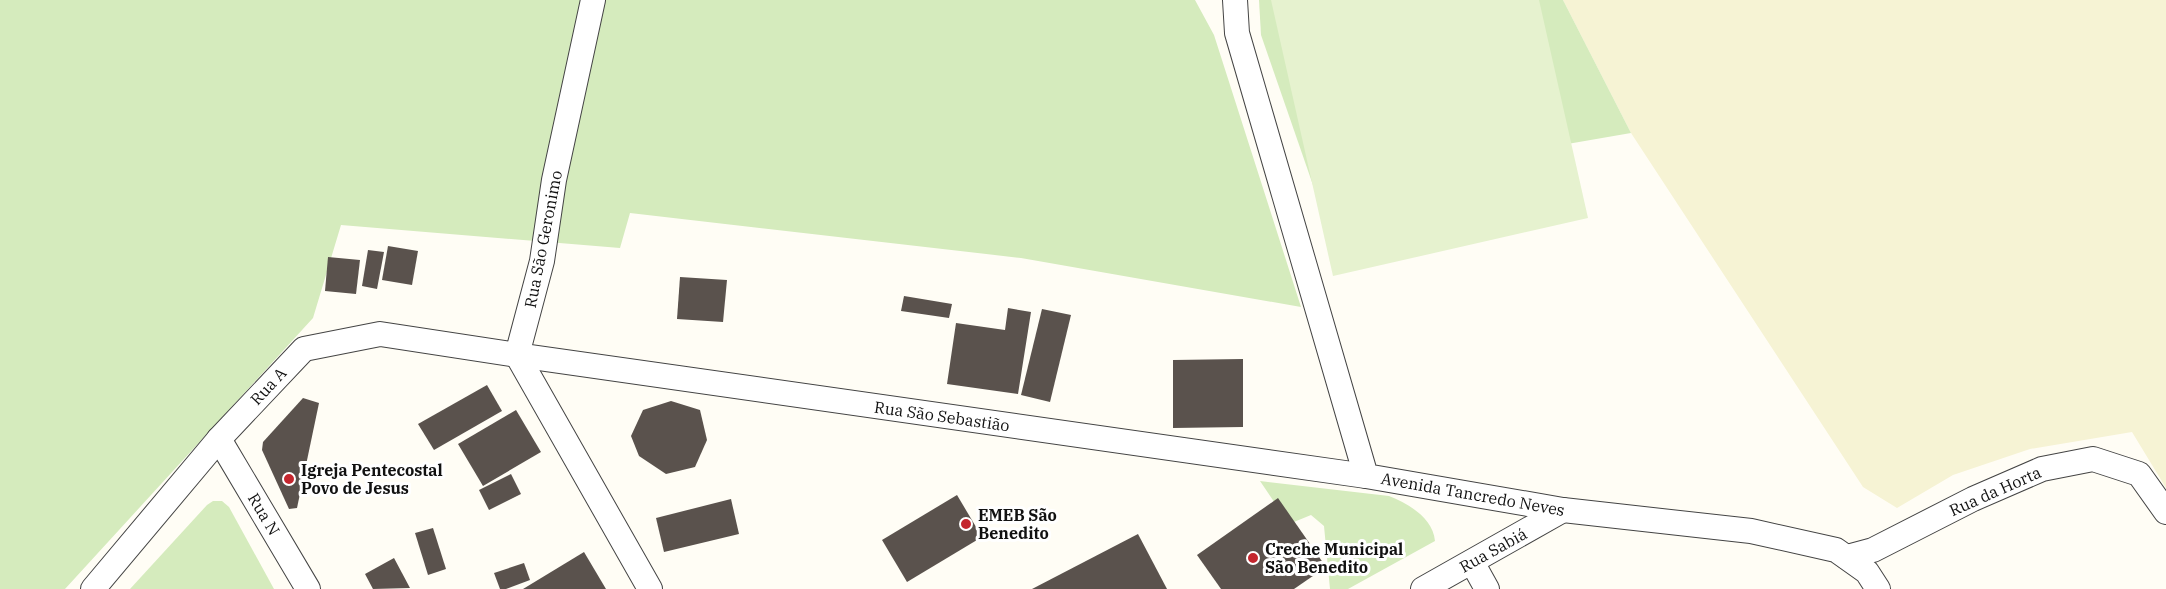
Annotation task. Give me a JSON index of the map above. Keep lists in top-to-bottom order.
{
  "streets": {
    "street": [
      "Rua São Geronimo",
      "Rua A",
      "Rua São Sebastião",
      "Rua da Horta",
      "Avenida Tancredo Neves",
      "Rua N",
      "Rua Sabiá"
    ]
  },
  "crossings": [
    ["Rua São Geronimo", "Rua A"],
    ["Rua São Geronimo", "Rua São Sebastião"],
    ["Rua A", "Rua São Sebastião"],
    ["Rua A", "Rua N"],
    ["Rua São Sebastião", "Avenida Tancredo Neves"],
    ["Rua da Horta", "Avenida Tancredo Neves"],
    ["Avenida Tancredo Neves", "Rua Sabiá"]
  ],
  "places": ["Igreja Pentecostal Povo de Jesus", "EMEB São Benedito", "Creche Municipal São Benedito"]
}
